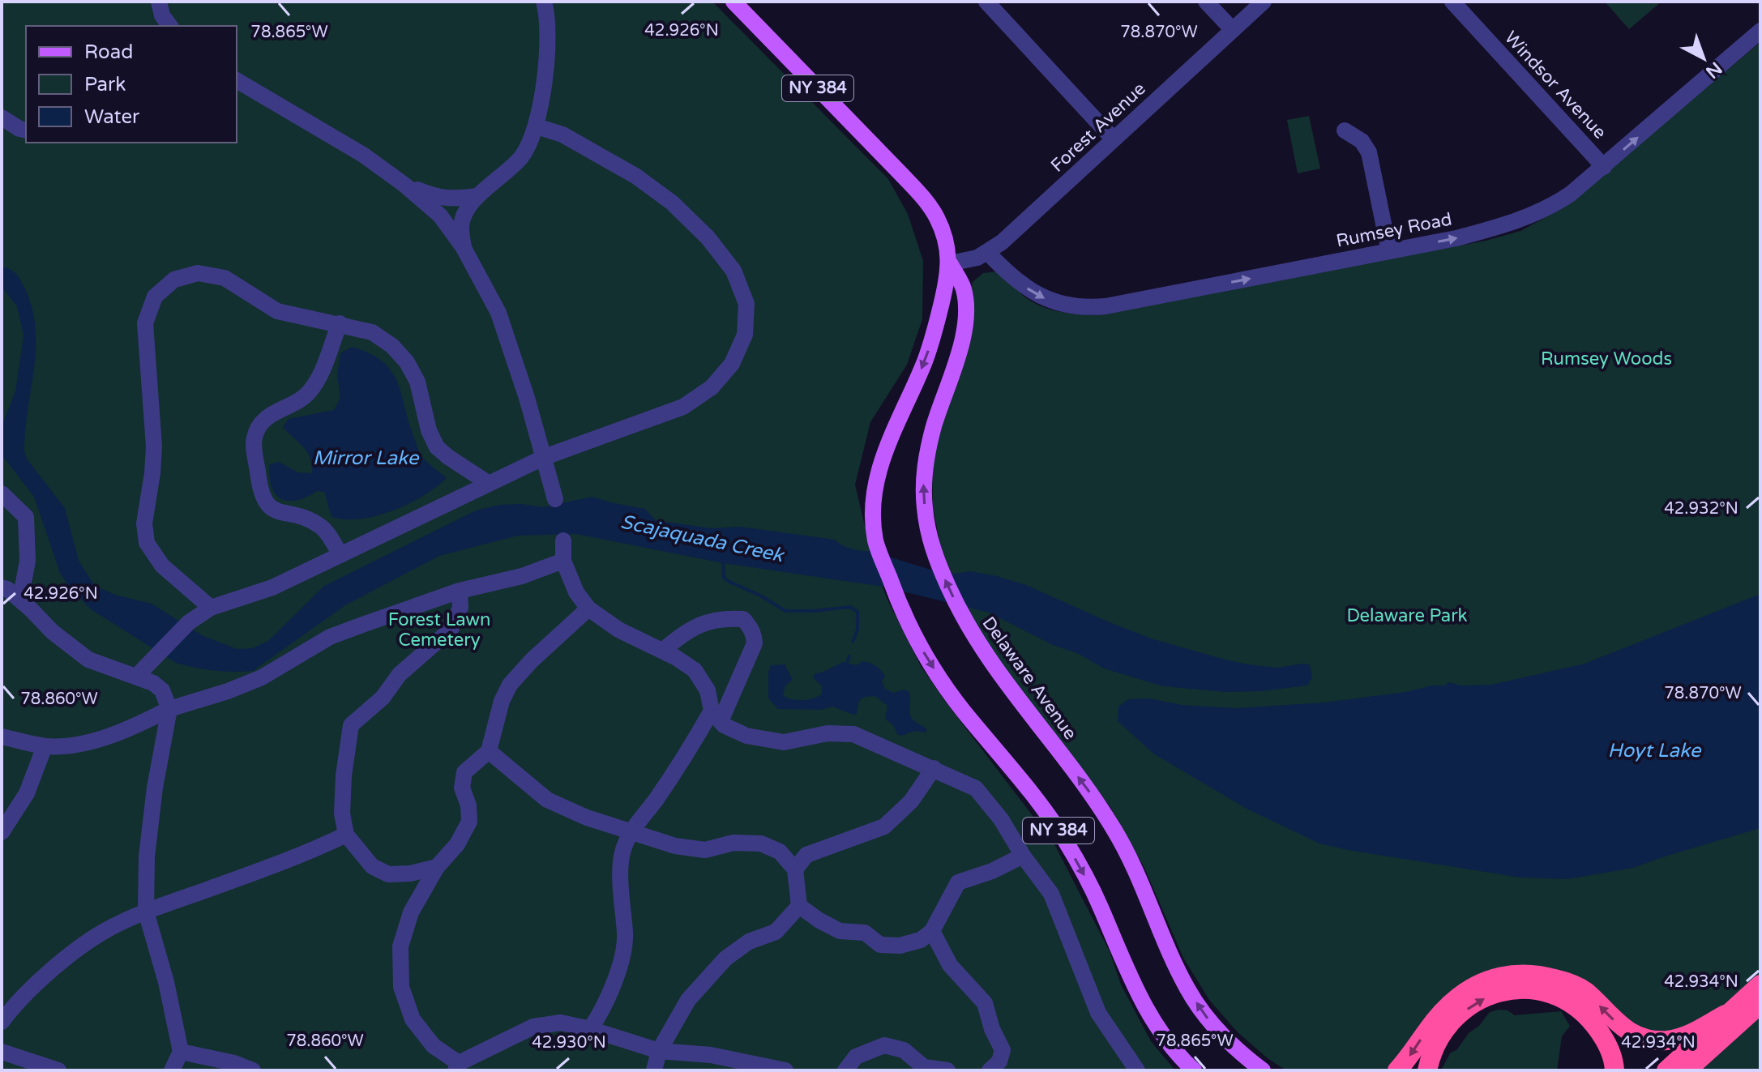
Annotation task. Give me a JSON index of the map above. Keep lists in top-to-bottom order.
{
  "streets": {
    "main road": ["NY 384", "Delaware Avenue"],
    "street": ["Windsor Avenue", "Forest Avenue", "Rumsey Road"]
  },
  "crossings": [
    ["Windsor Avenue", "Rumsey Road"],
    ["Forest Avenue", "Rumsey Road"],
    ["Forest Avenue", "Delaware Avenue"]
  ],
  "one_way": ["Rumsey Road"],
  "water": ["Mirror Lake", "Scajaquada Creek", "Hoyt Lake"],
  "parks": ["Rumsey Woods", "Delaware Park", "Forest Lawn Cemetery"],
  "legend": ["Road", "Park", "Water"],
  "north": "bottom right",
  "coordinates": [
    "42.926°N",
    "78.865°W",
    "78.870°W",
    "42.932°N",
    "78.860°W",
    "42.934°N",
    "42.930°N"
  ]
}
